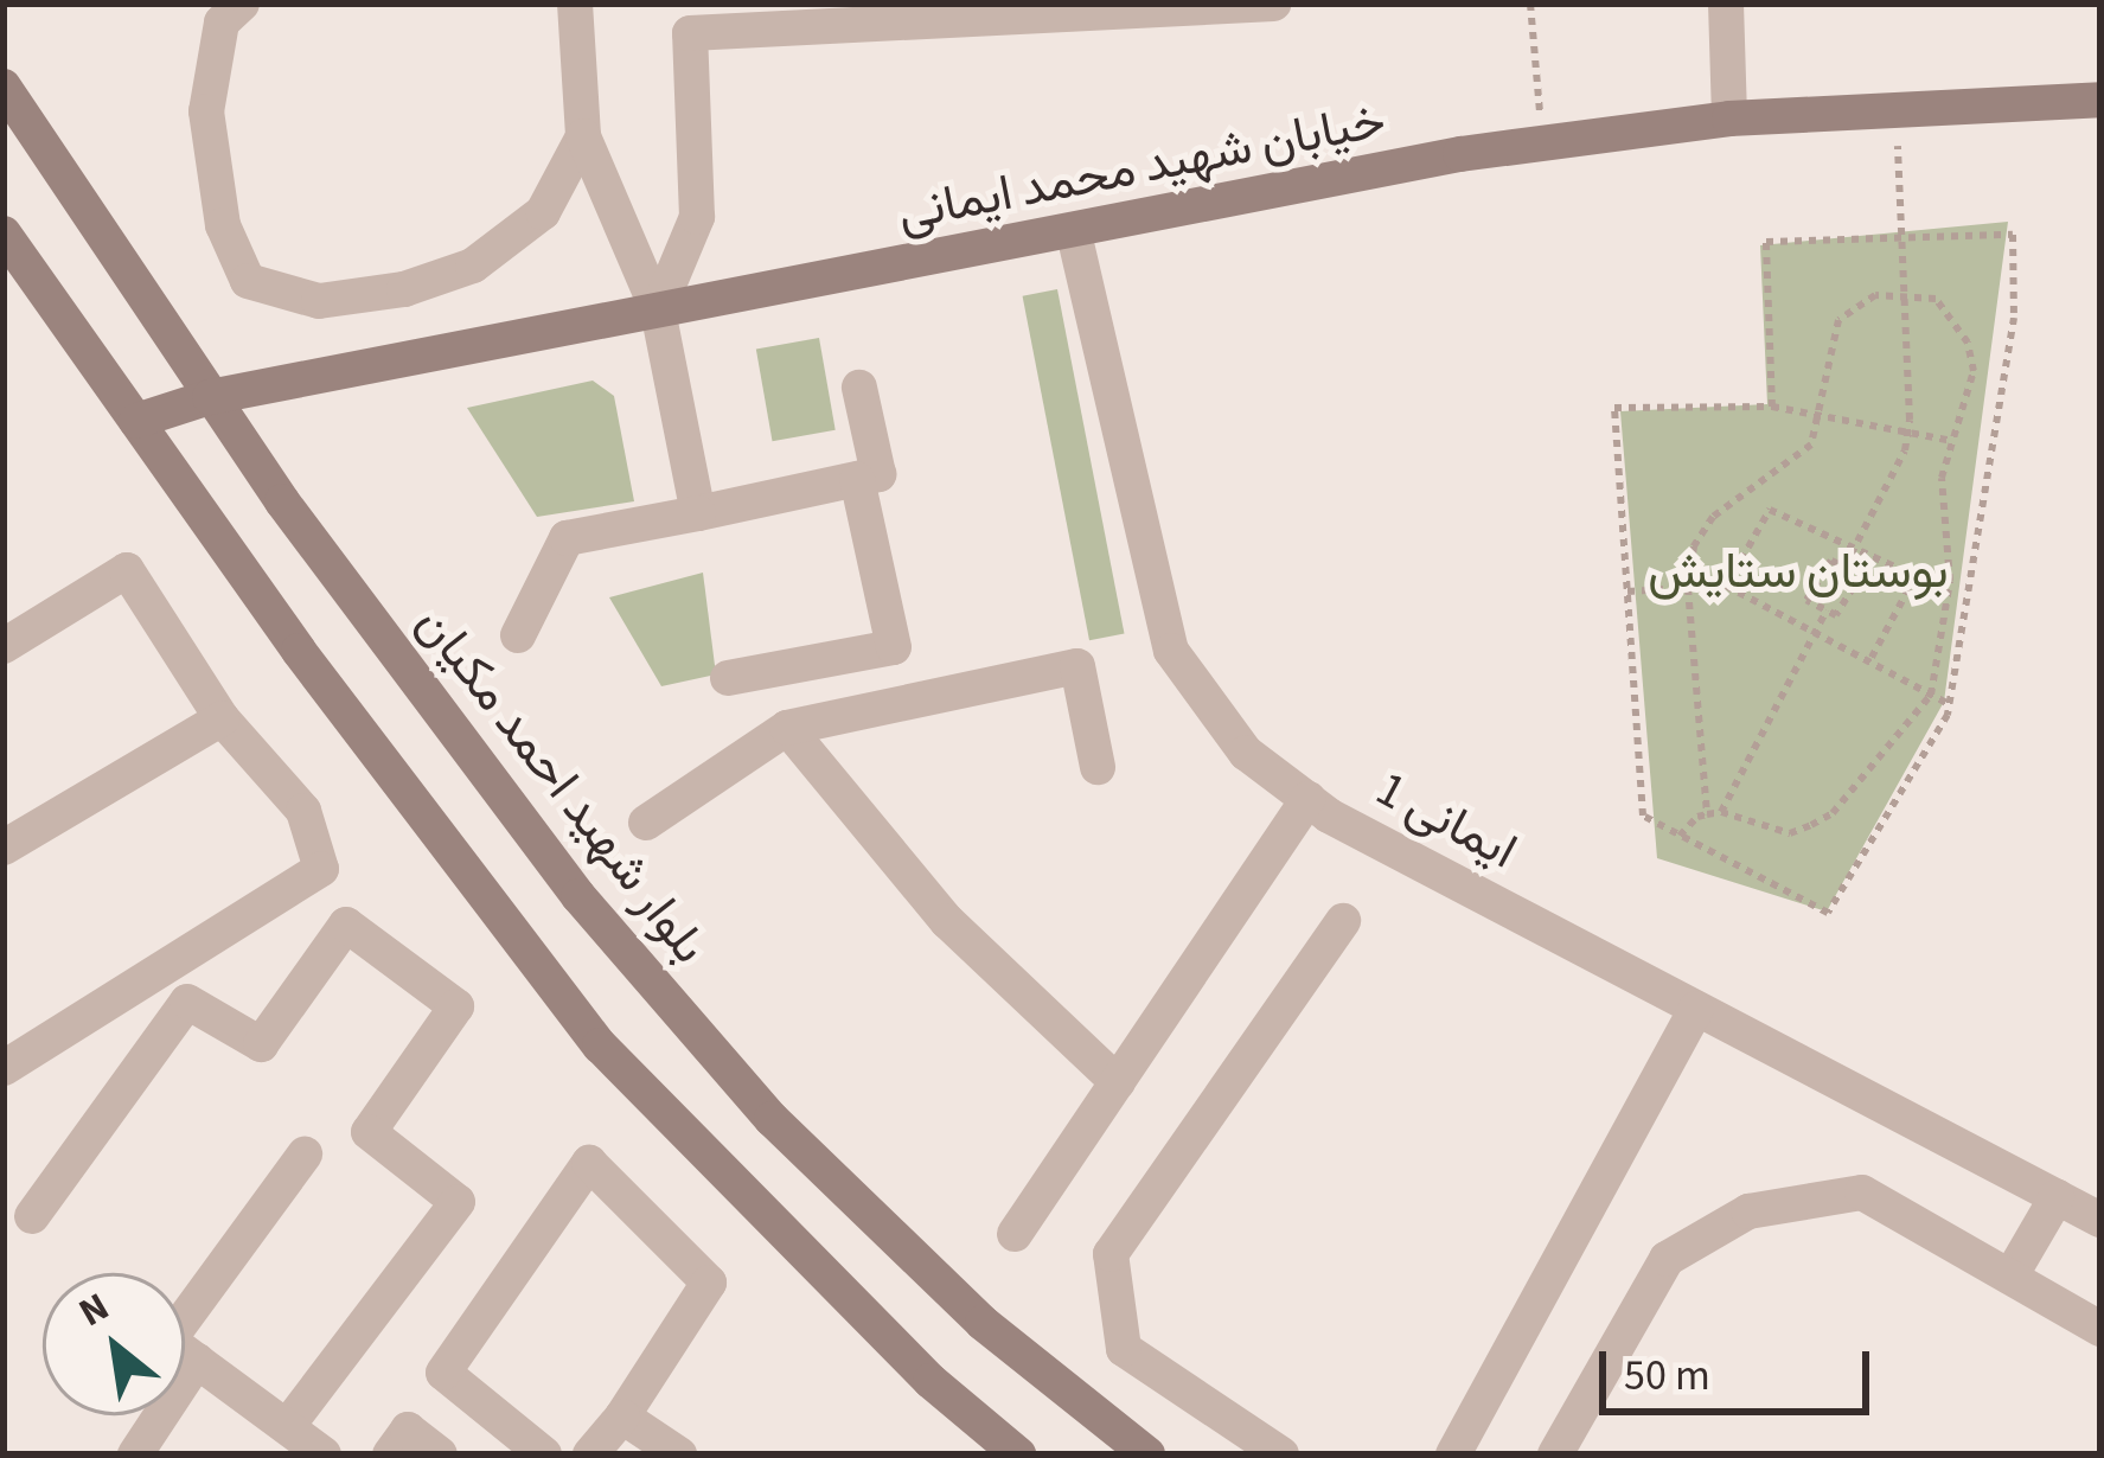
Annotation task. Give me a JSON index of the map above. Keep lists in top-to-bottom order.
{
  "streets": {
    "main road": ["خیابان شهید محمد ایمانی", "بلوار شهید احمد مکیان"],
    "street": ["ایمانی 1"]
  },
  "crossings": [
    ["خیابان شهید محمد ایمانی", "بلوار شهید احمد مکیان"],
    ["خیابان شهید محمد ایمانی", "ایمانی 1"]
  ],
  "parks": ["بوستان ستایش"],
  "scale_bar": "50 m",
  "north": "top left"
}
